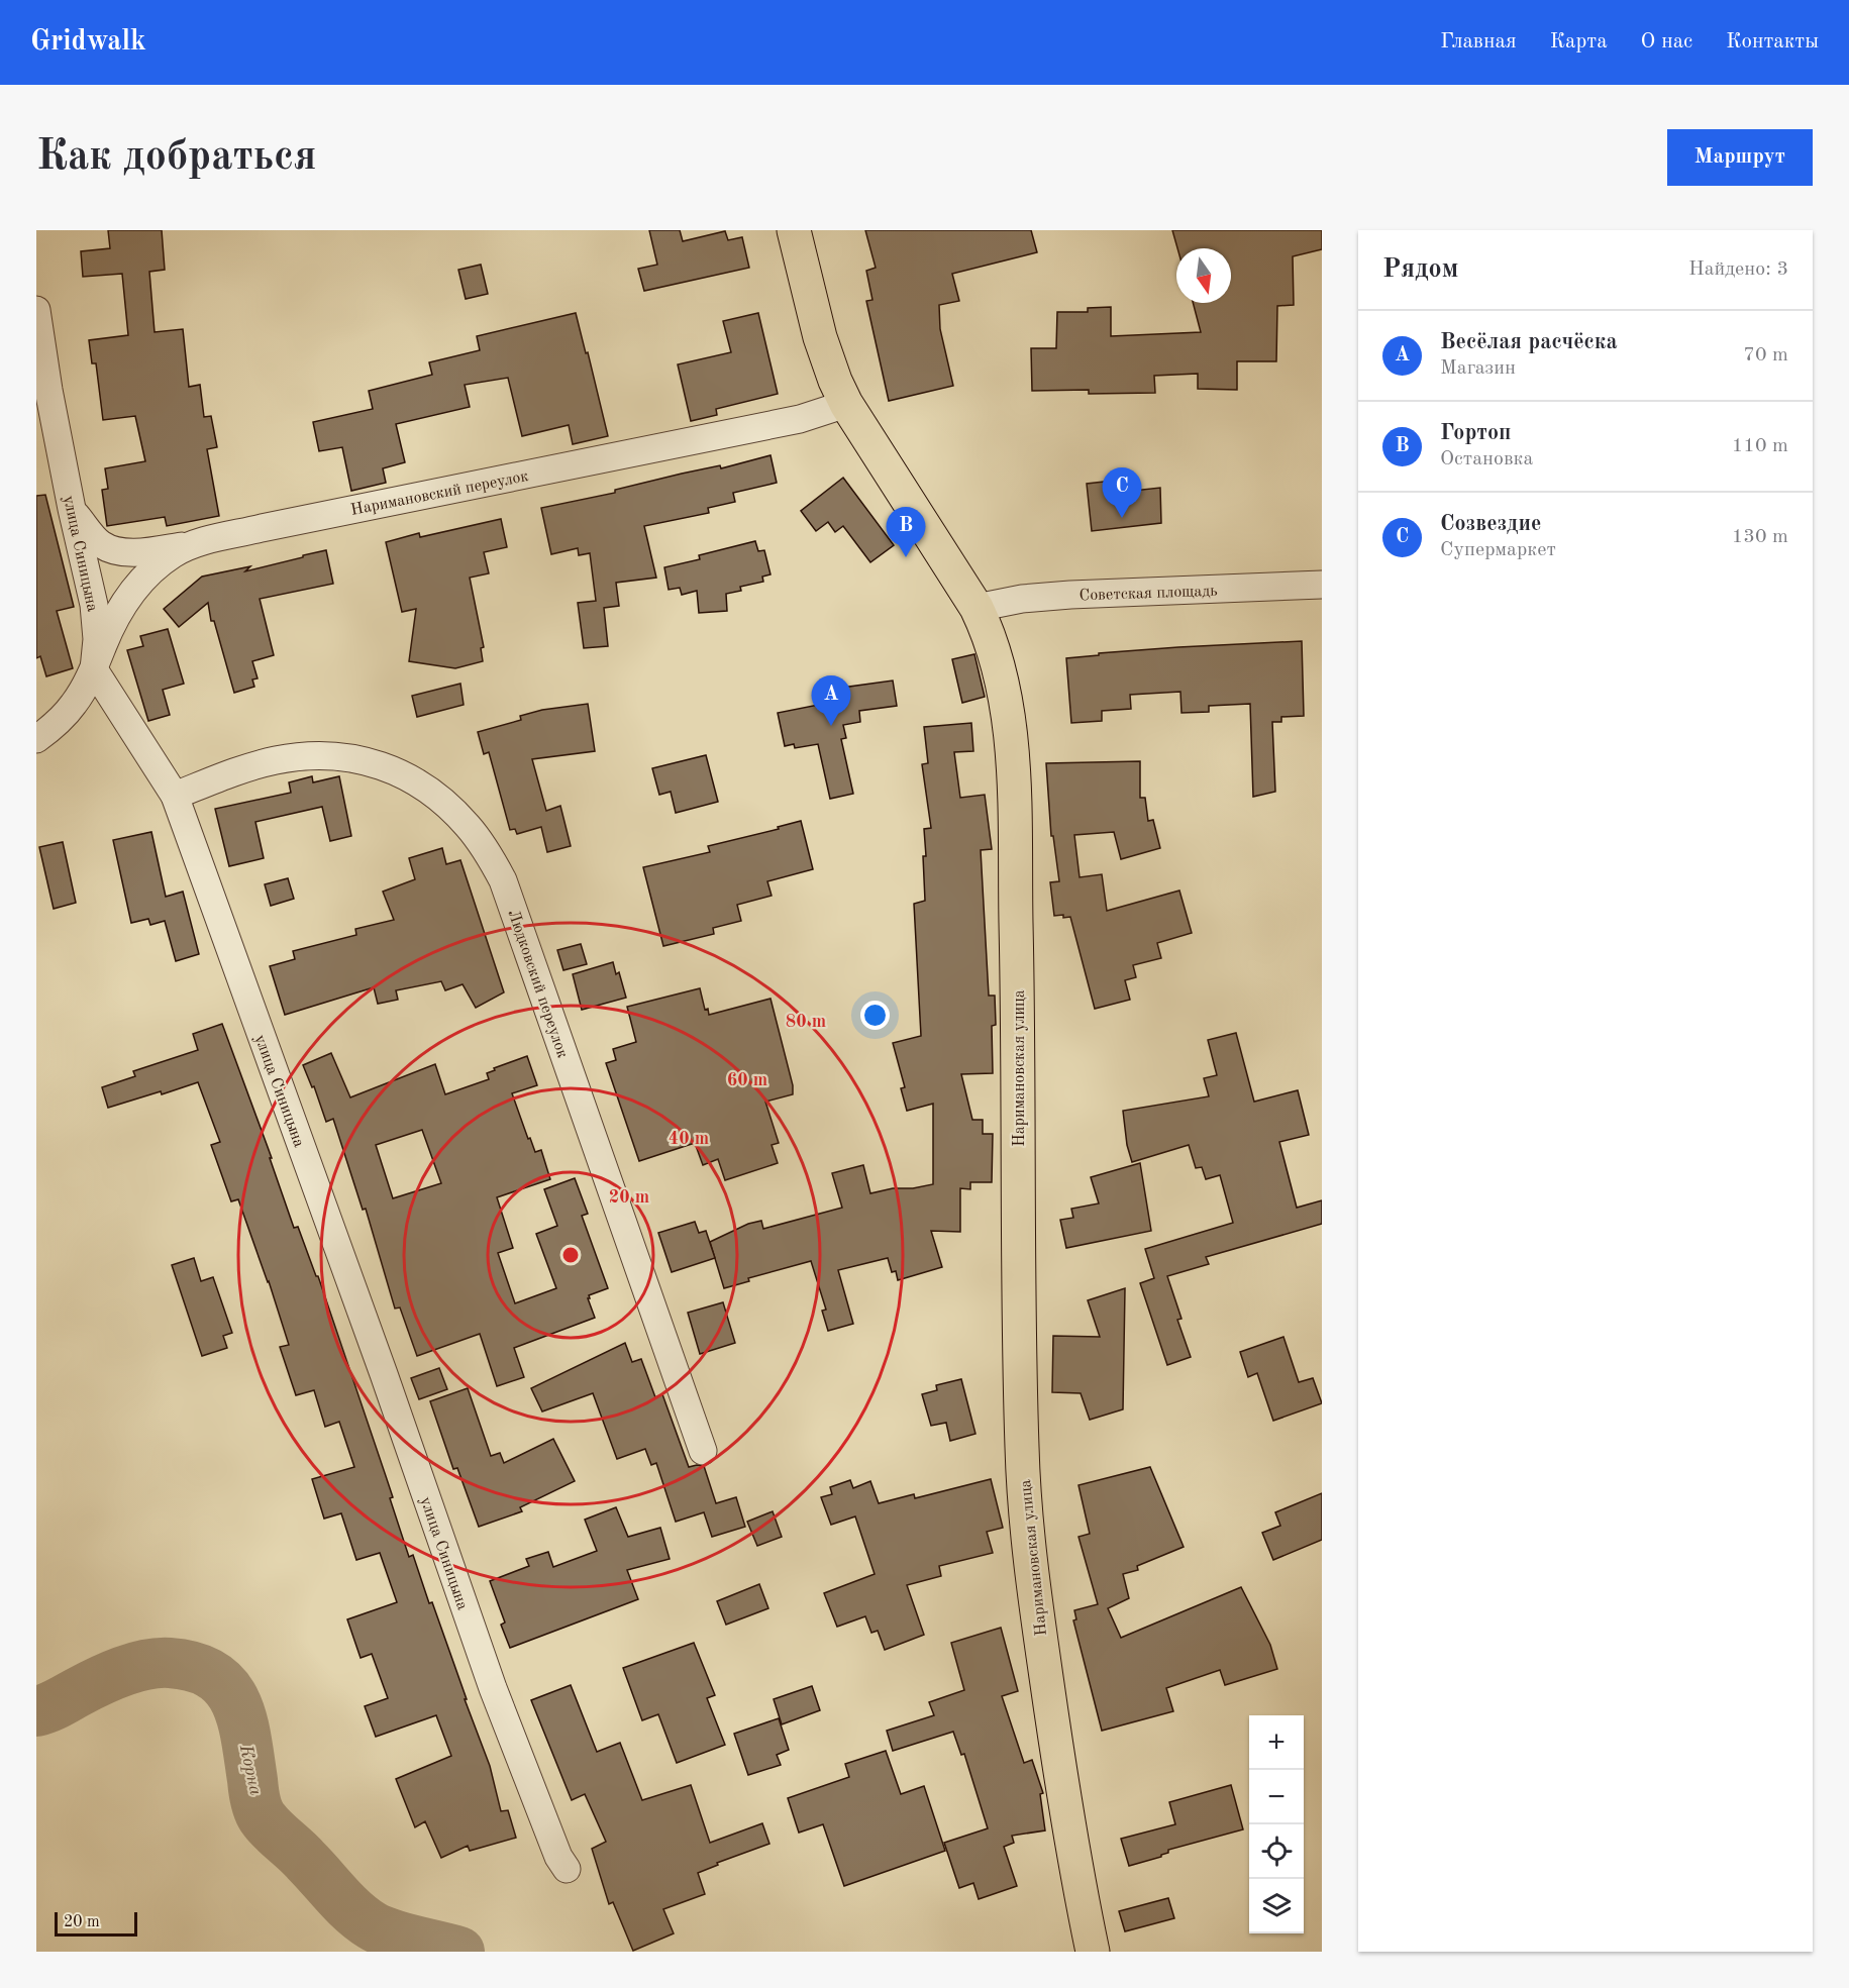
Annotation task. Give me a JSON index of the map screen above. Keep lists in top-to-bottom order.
{
  "streets": {
    "main road": ["Наримановская улица"],
    "street": [
      "Наримановский переулок",
      "улица Синицына",
      "Советская площадь",
      "Людковский переулок"
    ]
  },
  "crossings": [
    ["Наримановский переулок", "улица Синицына"],
    ["Наримановский переулок", "Наримановская улица"],
    ["улица Синицына", "Людковский переулок"],
    ["Советская площадь", "Наримановская улица"]
  ],
  "water": ["Корна"],
  "scale_bar": "20 m",
  "north": "bottom",
  "page": {
    "header": "Gridwalk",
    "nav": [
      "Главная",
      "Карта",
      "О нас",
      "Контакты"
    ],
    "buttons": "Маршрут",
    "title": "Как добраться",
    "heading": ["Рядом", "Найдено: 3"],
    "list": [
      {
        "mark": "A",
        "name": "Весёлая расчёска",
        "note": "Магазин",
        "value": "70 m"
      },
      {
        "mark": "B",
        "name": "Гортоп",
        "note": "Остановка",
        "value": "110 m"
      },
      {
        "mark": "C",
        "name": "Созвездие",
        "note": "Супермаркет",
        "value": "130 m"
      }
    ],
    "pins": ["C", "B", "A"],
    "map_buttons": ["+", "−"],
    "scale": "20 m"
  },
  "rings": [
    "80 m",
    "60 m",
    "40 m",
    "20 m"
  ]
}
